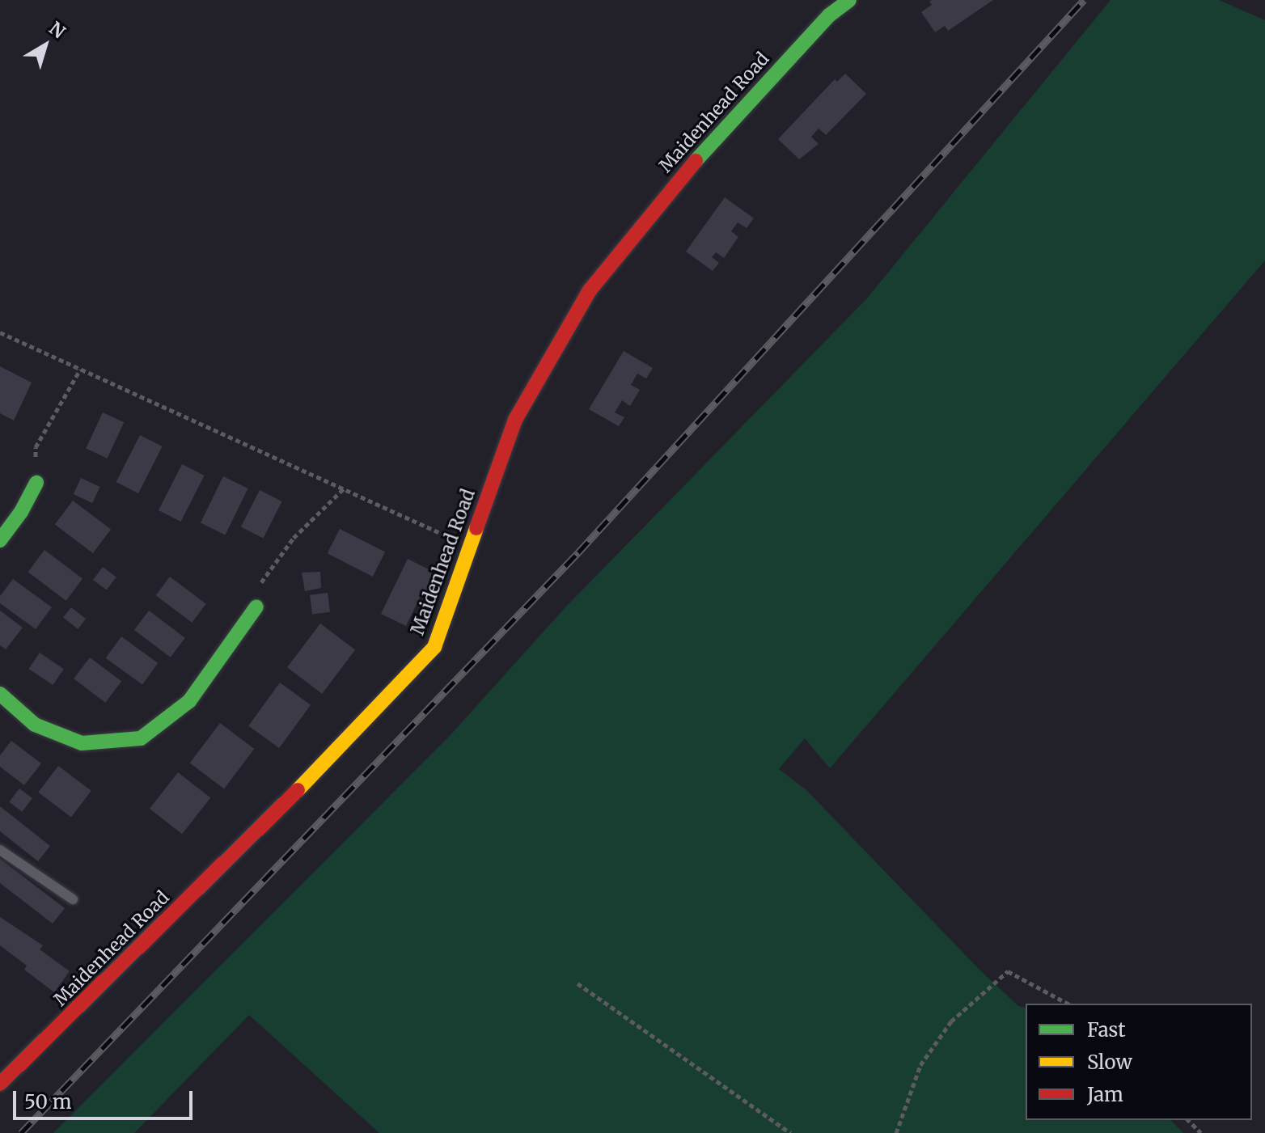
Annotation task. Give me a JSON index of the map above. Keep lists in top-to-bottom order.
{
  "streets": {
    "street": ["Maidenhead Road"]
  },
  "legend": ["Fast", "Slow", "Jam"],
  "scale_bar": "50 m",
  "north": "top right"
}
